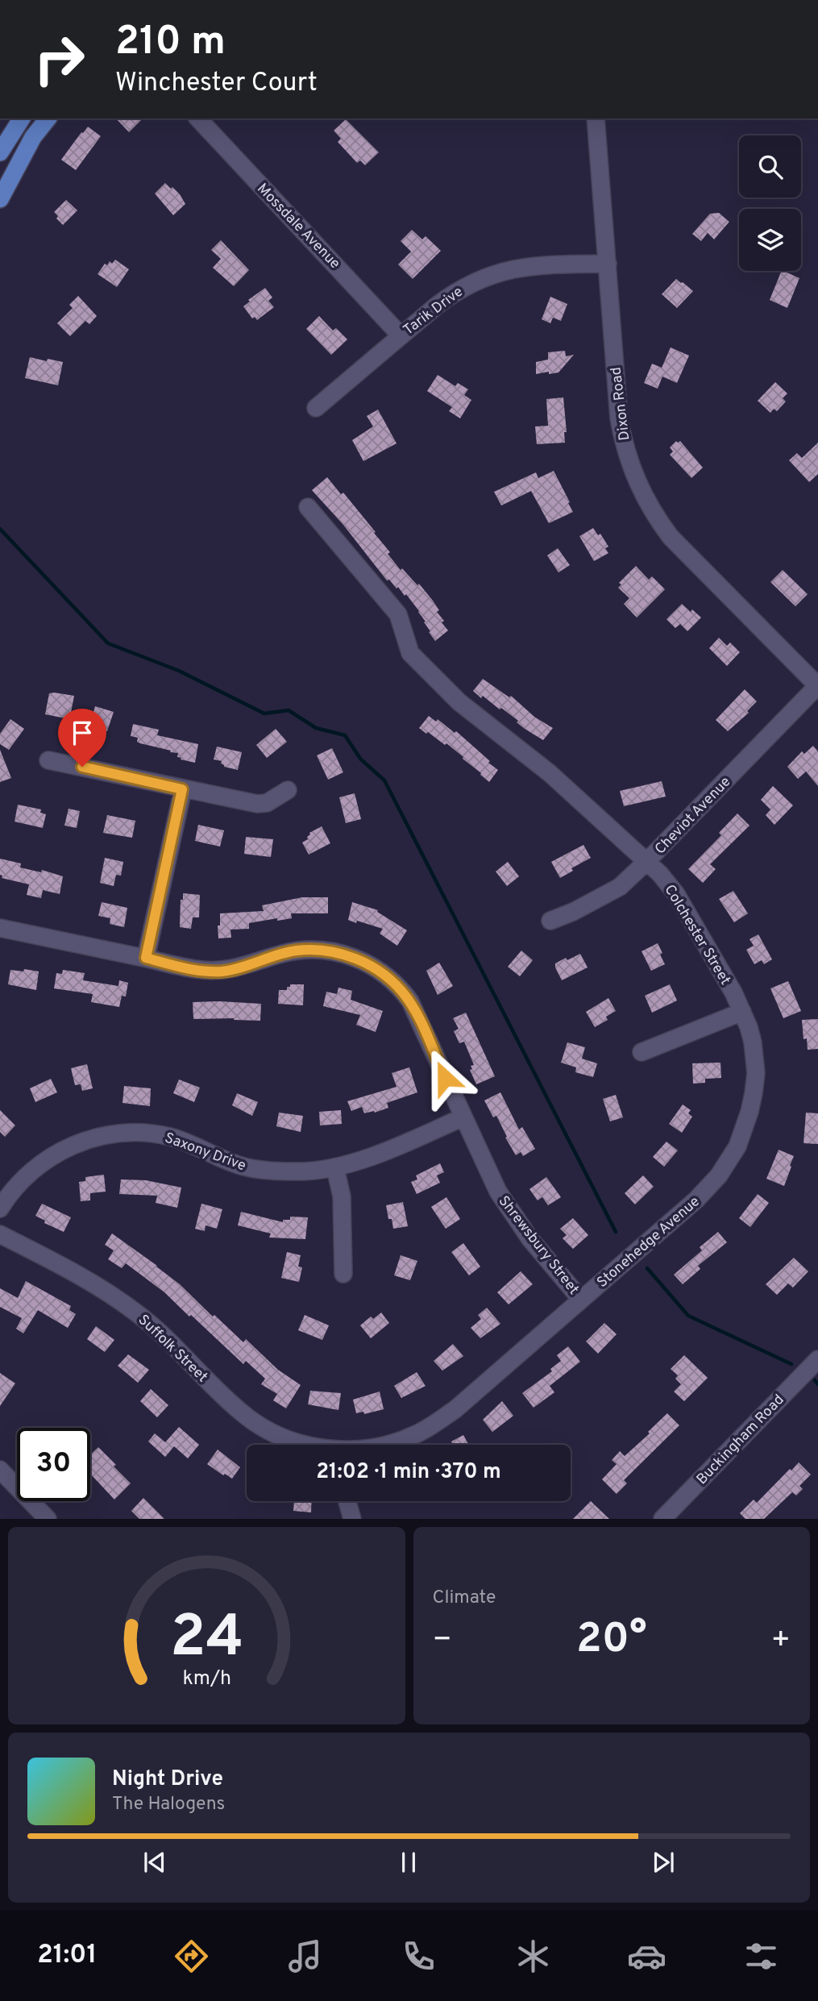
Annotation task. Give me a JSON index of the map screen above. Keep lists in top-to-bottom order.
{
  "streets": {
    "street": [
      "Mossdale Avenue",
      "Tarik Drive",
      "Dixon Road",
      "Cheviot Avenue",
      "Colchester Street",
      "Saxony Drive",
      "Stonehedge Avenue",
      "Shrewsbury Street",
      "Suffolk Street",
      "Buckingham Road"
    ]
  },
  "crossings": [
    ["Mossdale Avenue", "Tarik Drive"],
    ["Tarik Drive", "Dixon Road"],
    ["Dixon Road", "Cheviot Avenue"],
    ["Cheviot Avenue", "Colchester Street"],
    ["Colchester Street", "Stonehedge Avenue"],
    ["Saxony Drive", "Shrewsbury Street"],
    ["Stonehedge Avenue", "Shrewsbury Street"]
  ],
  "page": {
    "turn": ["210 m", "Winchester Court"],
    "limit": "30",
    "trip": "21:02 · 1 min · 370 m",
    "tile": "Climate",
    "heat": ["−", "20°", "+"],
    "song": ["Night Drive", "The Halogens"],
    "tabs": "21:01",
    "gauge": ["24", "km/h"]
  }
}
